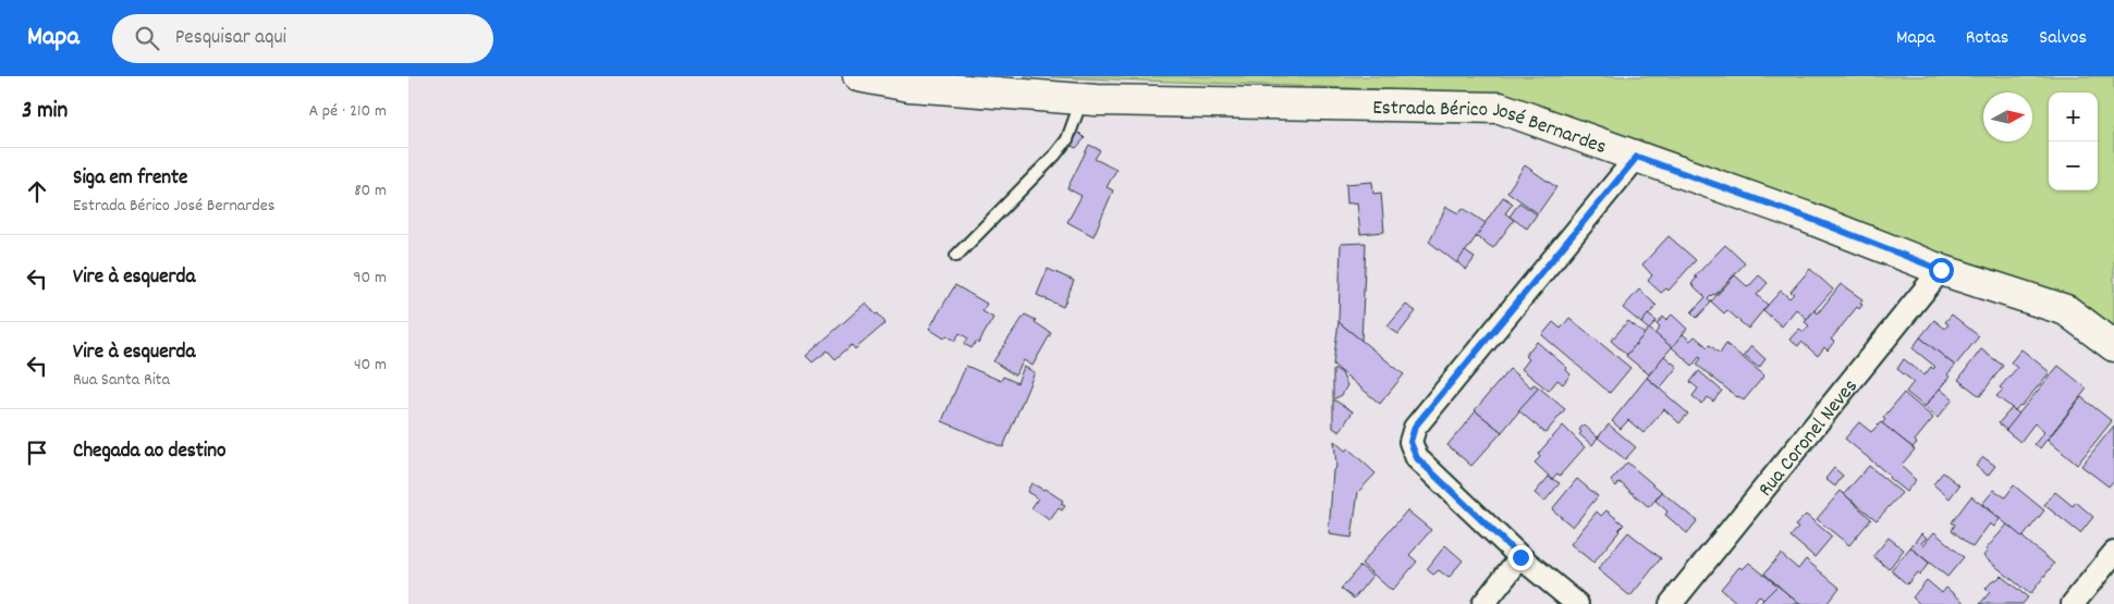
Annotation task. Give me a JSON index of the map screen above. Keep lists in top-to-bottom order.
{
  "streets": {
    "main road": ["Estrada Bérico José Bernardes"],
    "street": ["Rua Coronel Neves"]
  },
  "crossings": [
    ["Estrada Bérico José Bernardes", "Rua Coronel Neves"]
  ],
  "north": "right",
  "page": {
    "header": "Mapa",
    "search": "Pesquisar aqui",
    "nav": ["Mapa", "Rotas", "Salvos"],
    "heading": ["3 min", "A pé · 210 m"],
    "map_buttons": ["+", "−"],
    "list": [
      ["Siga em frente", "Estrada Bérico José Bernardes", "80 m"],
      ["Vire à esquerda", "90 m"],
      ["Vire à esquerda", "Rua Santa Rita", "40 m"],
      "Chegada ao destino"
    ]
  }
}
